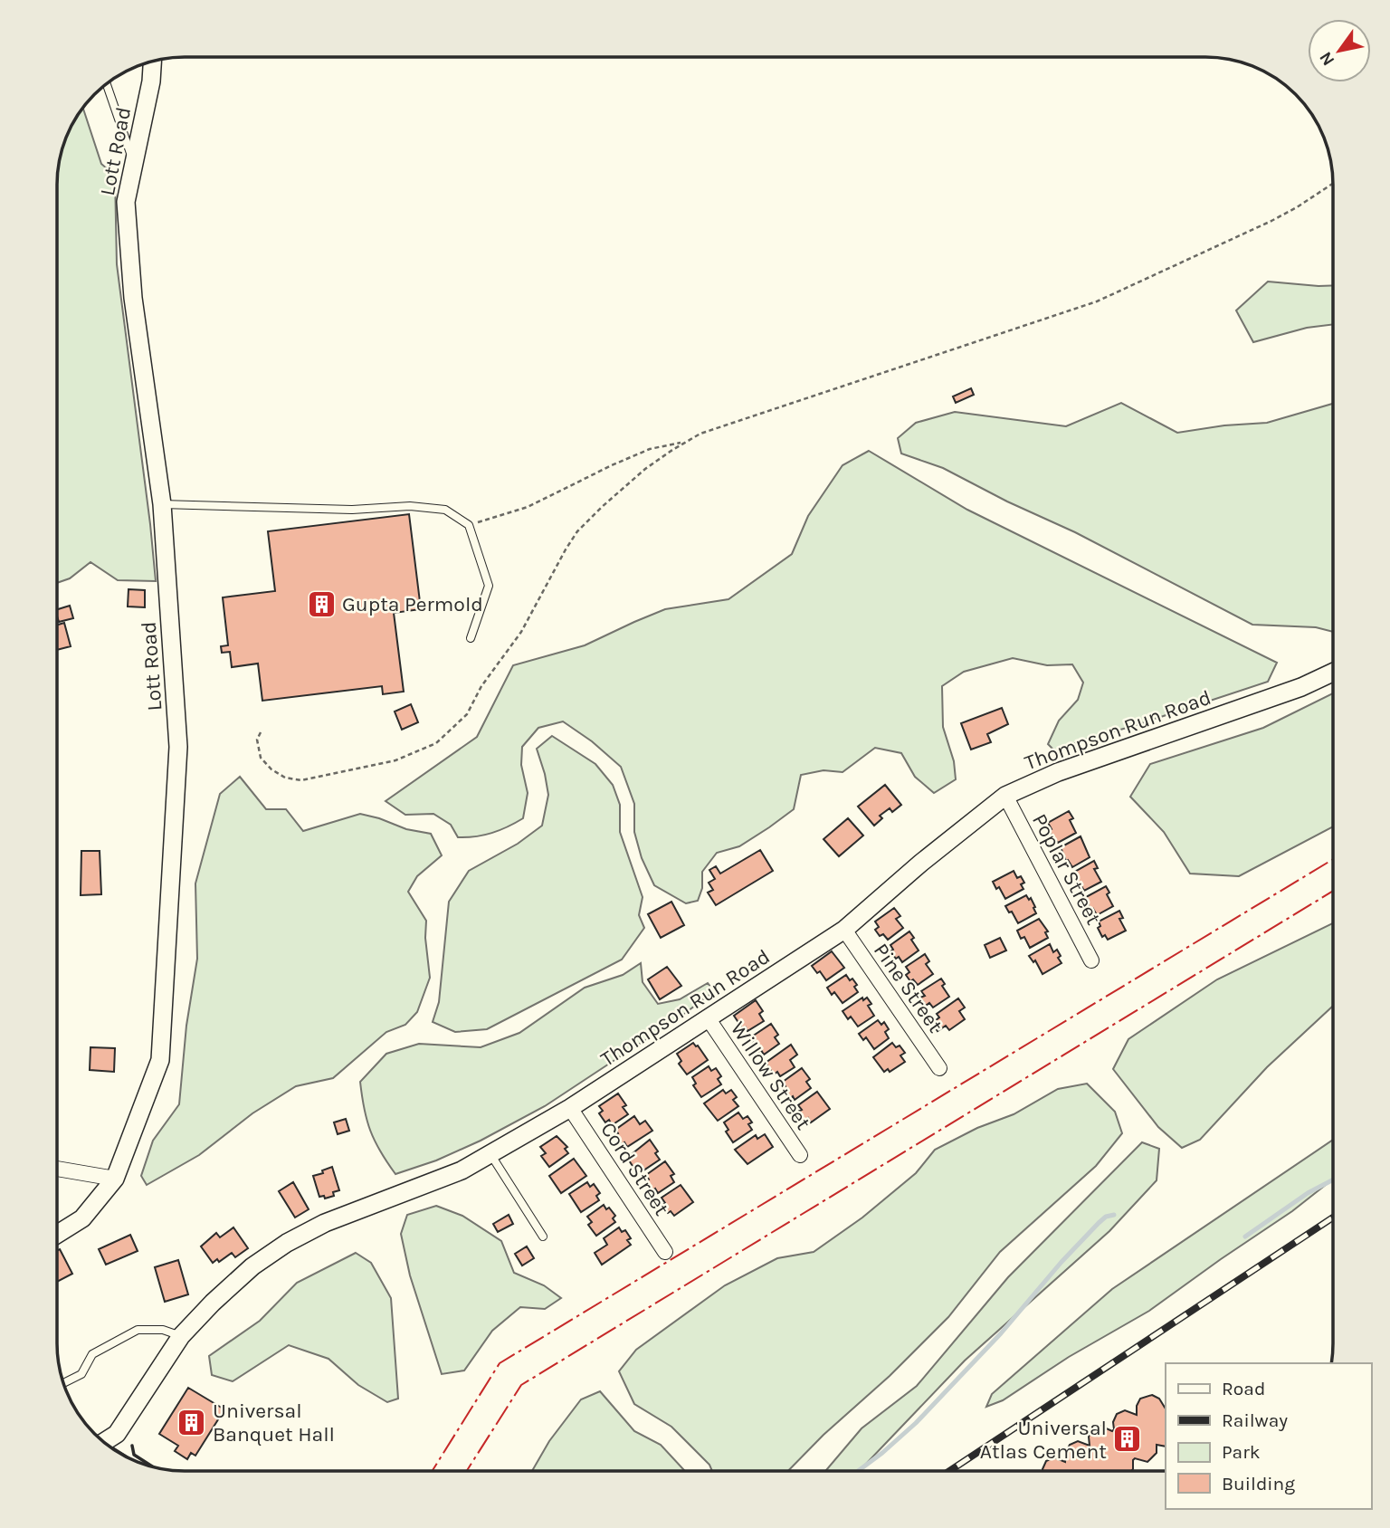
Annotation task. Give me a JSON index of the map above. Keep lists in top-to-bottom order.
{
  "streets": {
    "street": [
      "Lott Road",
      "Thompson Run Road",
      "Poplar Street",
      "Pine Street",
      "Willow Street",
      "Cord Street"
    ]
  },
  "crossings": [
    ["Thompson Run Road", "Poplar Street"],
    ["Thompson Run Road", "Pine Street"],
    ["Thompson Run Road", "Willow Street"],
    ["Thompson Run Road", "Cord Street"]
  ],
  "places": {
    "building": ["Gupta Permold", "Universal Banquet Hall", "Universal Atlas Cement"]
  },
  "legend": [
    "Road",
    "Railway",
    "Park",
    "Building"
  ],
  "north": "bottom left"
}
